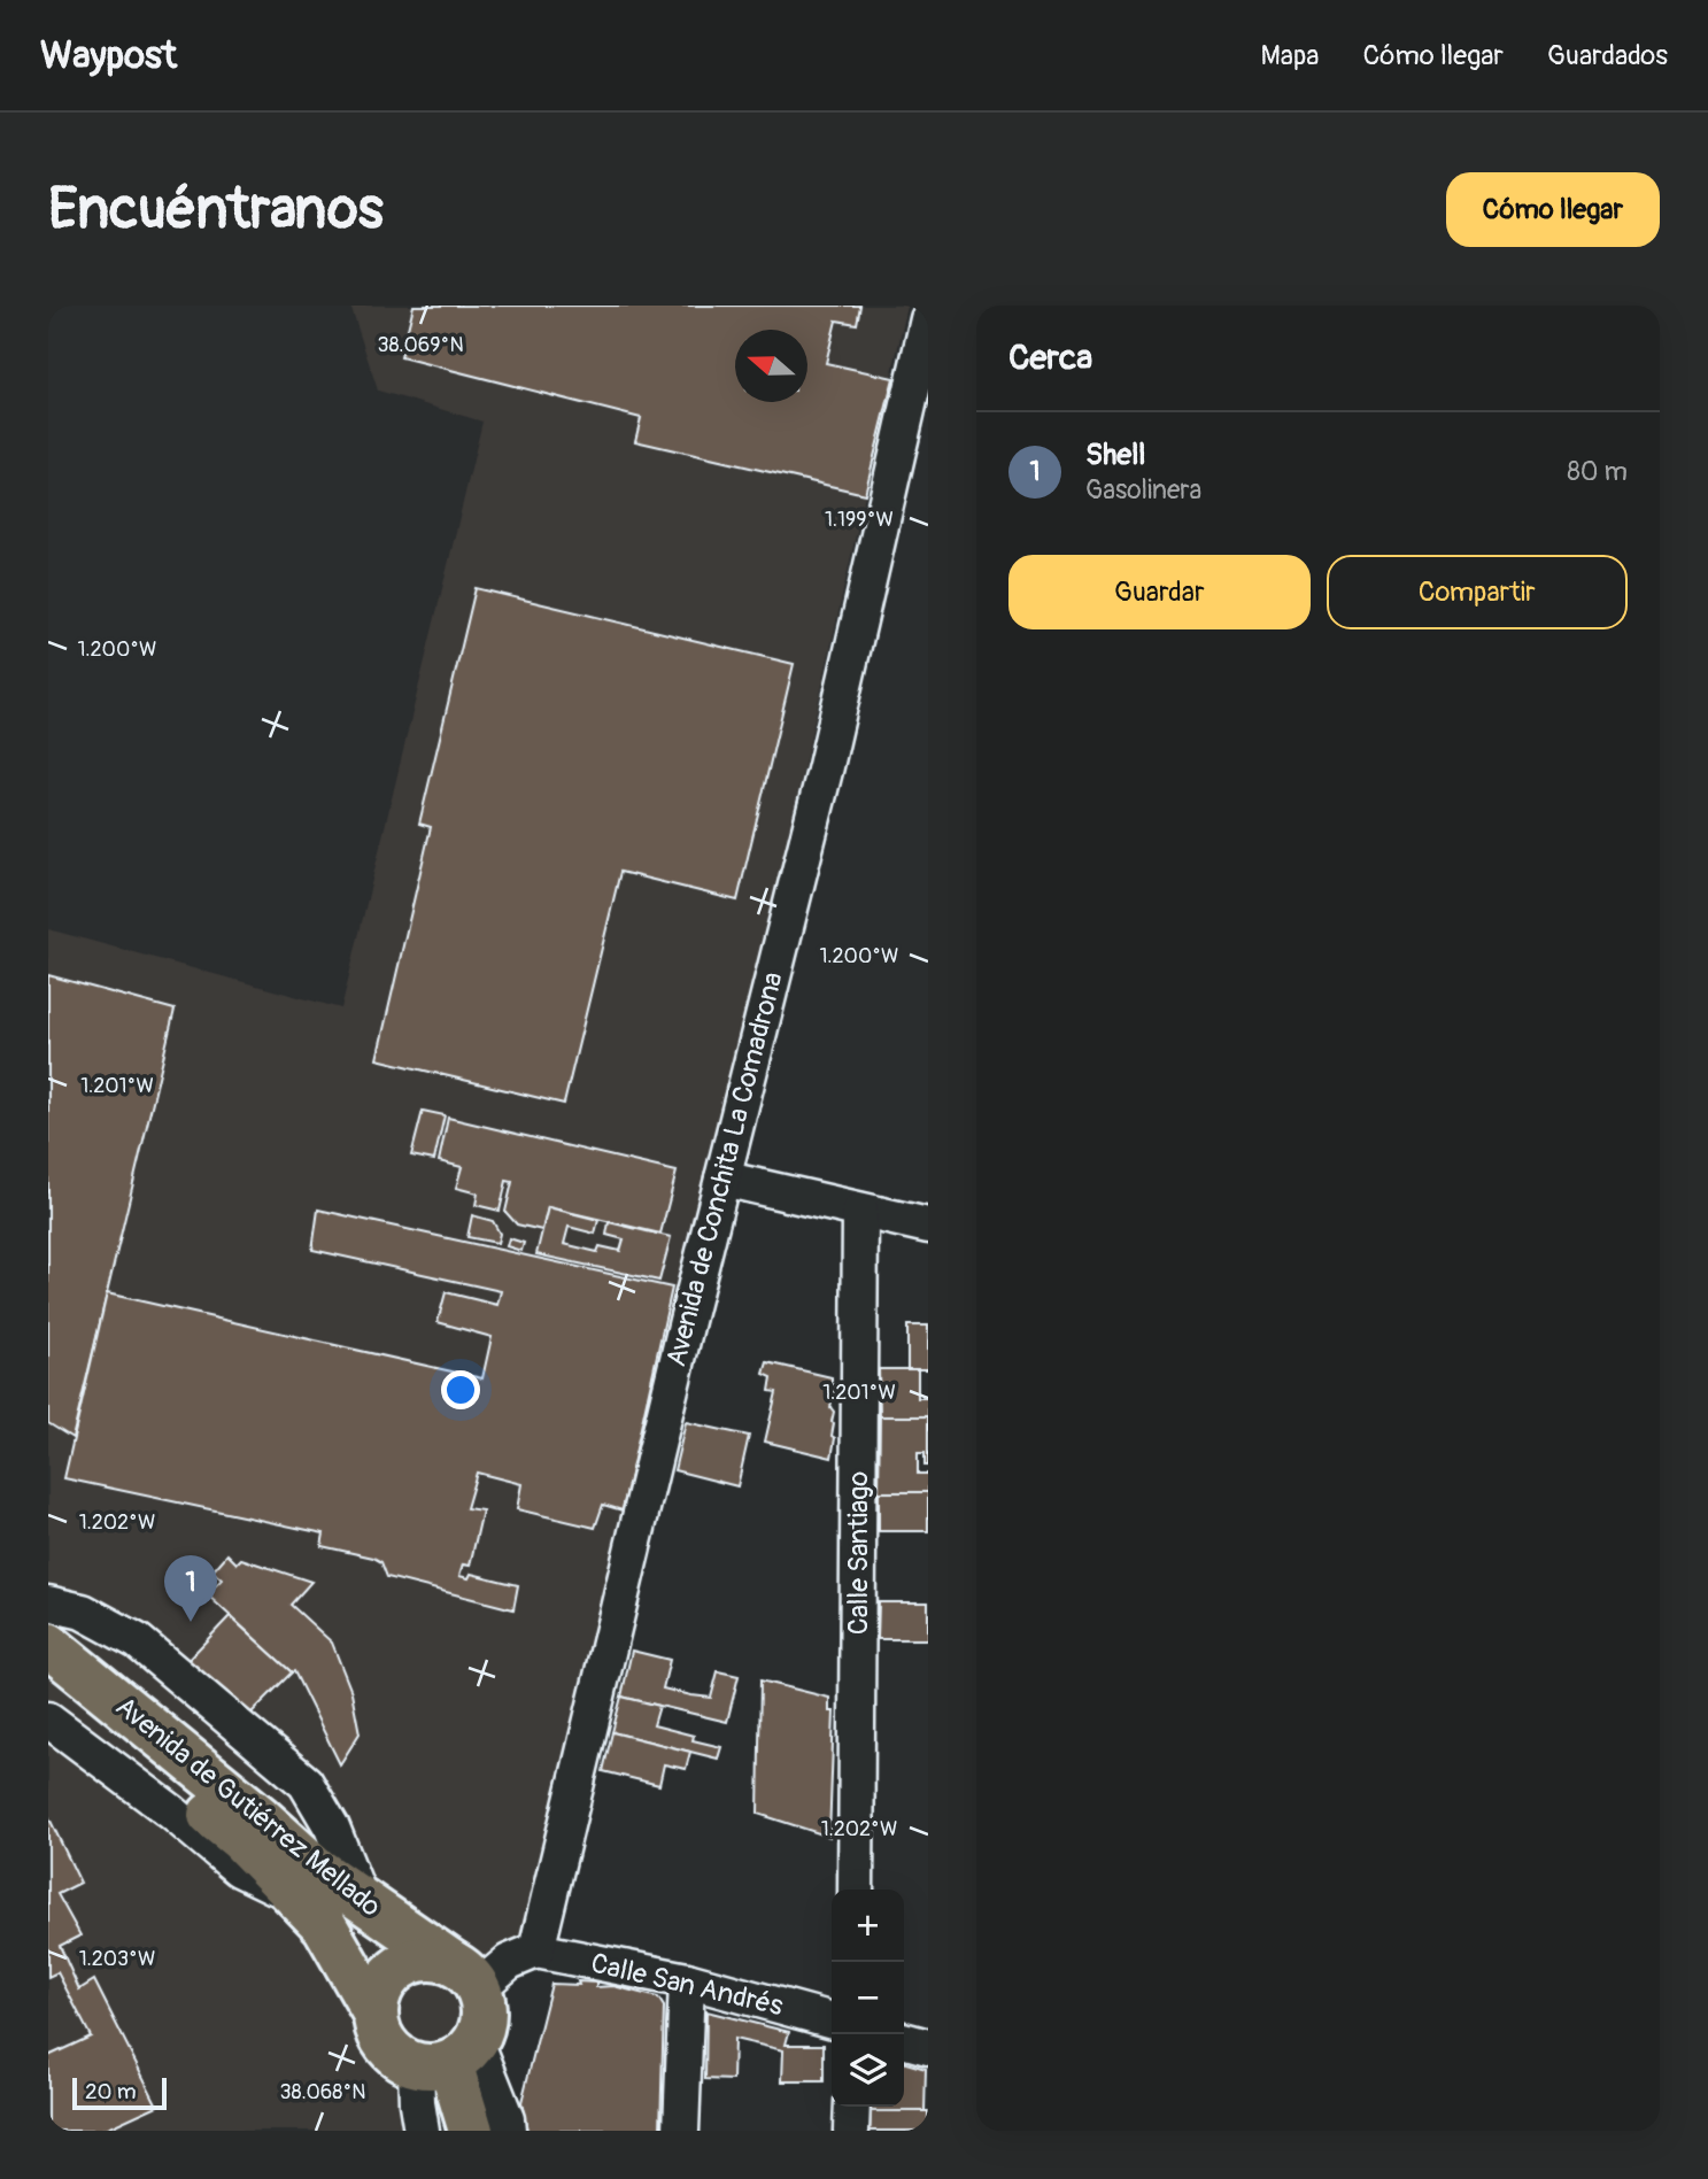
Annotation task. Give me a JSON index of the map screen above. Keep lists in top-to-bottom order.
{
  "streets": {
    "main road": ["Avenida de Gutiérrez Mellado"],
    "street": ["Avenida de Conchita La Comadrona", "Calle Santiago", "Calle San Andrés"]
  },
  "crossings": [
    ["Avenida de Conchita La Comadrona", "Calle San Andrés"]
  ],
  "scale_bar": "20 m",
  "north": "left",
  "page": {
    "header": "Waypost",
    "nav": ["Mapa", "Cómo llegar", "Guardados"],
    "buttons": [
      "Cómo llegar",
      ["Guardar", "Compartir"]
    ],
    "title": "Encuéntranos",
    "heading": "Cerca",
    "list": [
      {
        "mark": "1",
        "name": "Shell",
        "note": "Gasolinera",
        "value": "80 m"
      }
    ],
    "pins": "1",
    "map_buttons": ["+", "−"],
    "scale": "20 m"
  },
  "coordinates": [
    "38.069°N",
    "1.199°W",
    "1.200°W",
    "1.201°W",
    "1.202°W",
    "1.203°W",
    "38.068°N"
  ]
}
